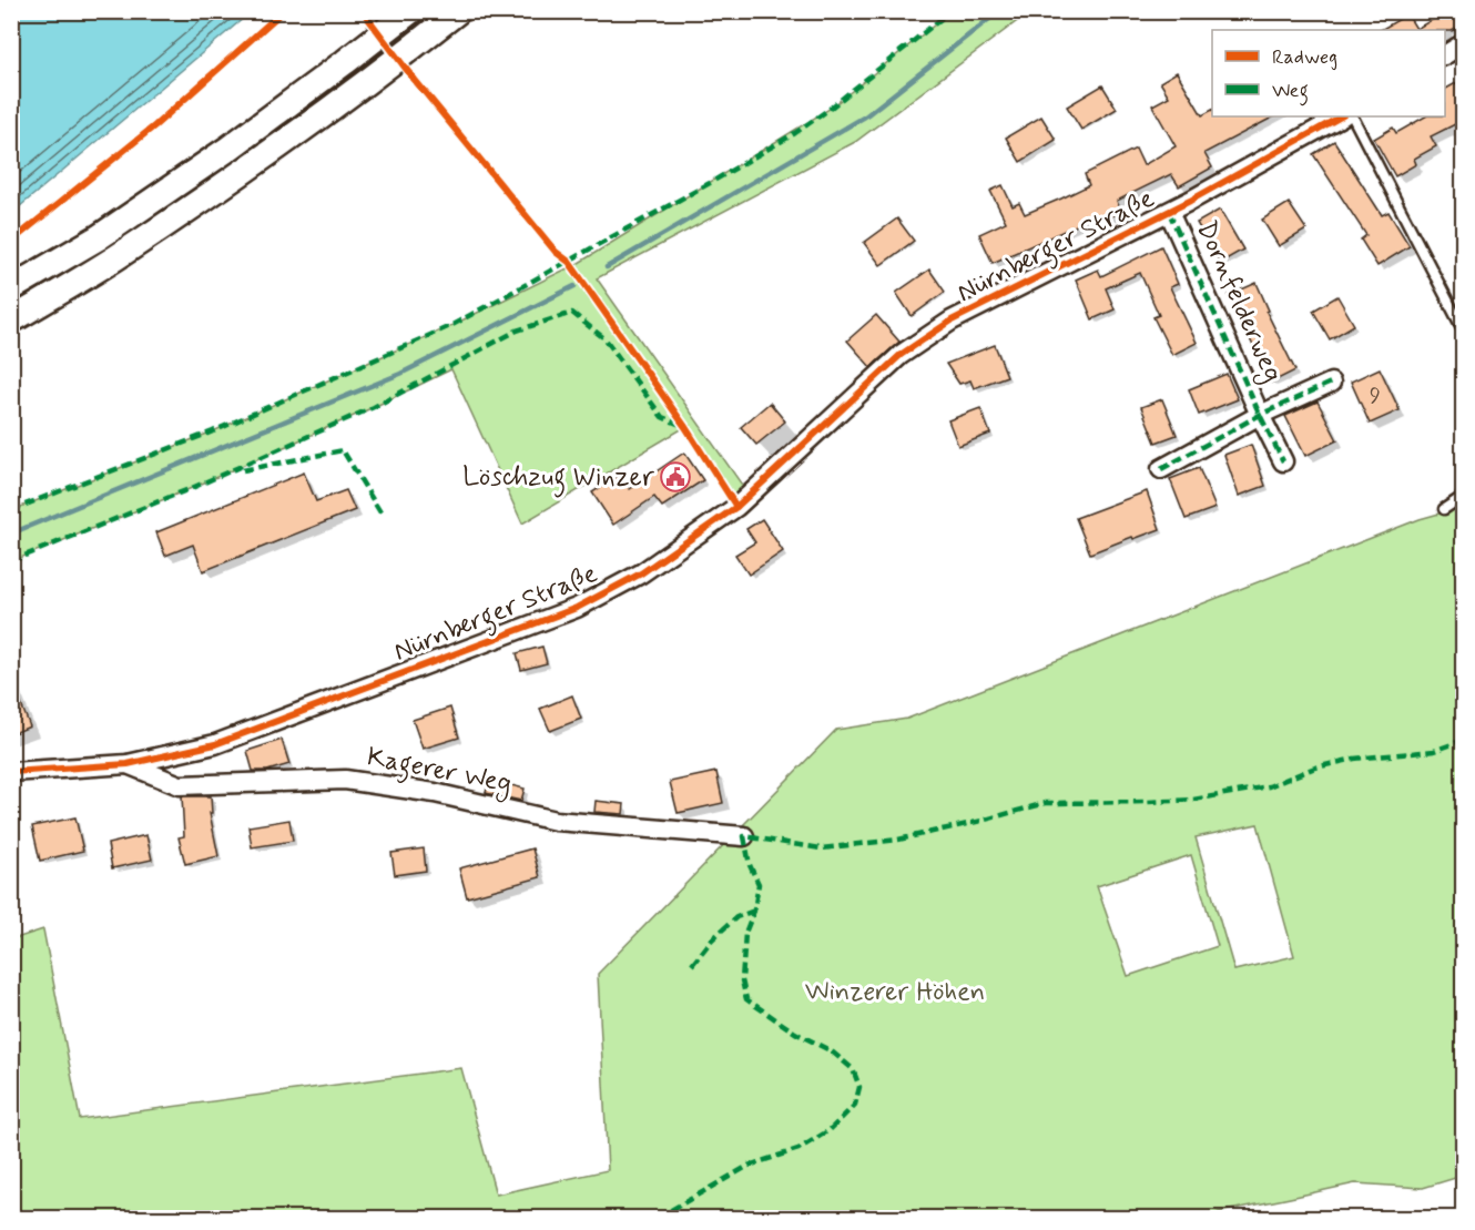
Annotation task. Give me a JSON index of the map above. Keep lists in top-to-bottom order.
{
  "streets": {
    "street": ["Nürnberger Straße", "Dornfelderweg", "Kagerer Weg"]
  },
  "crossings": [
    ["Nürnberger Straße", "Dornfelderweg"],
    ["Nürnberger Straße", "Kagerer Weg"]
  ],
  "parks": ["Winzerer Höhen"],
  "places": {
    "public building": ["Löschzug Winzer"]
  },
  "house_numbers": ["9"],
  "legend": ["Radweg", "Weg"]
}
